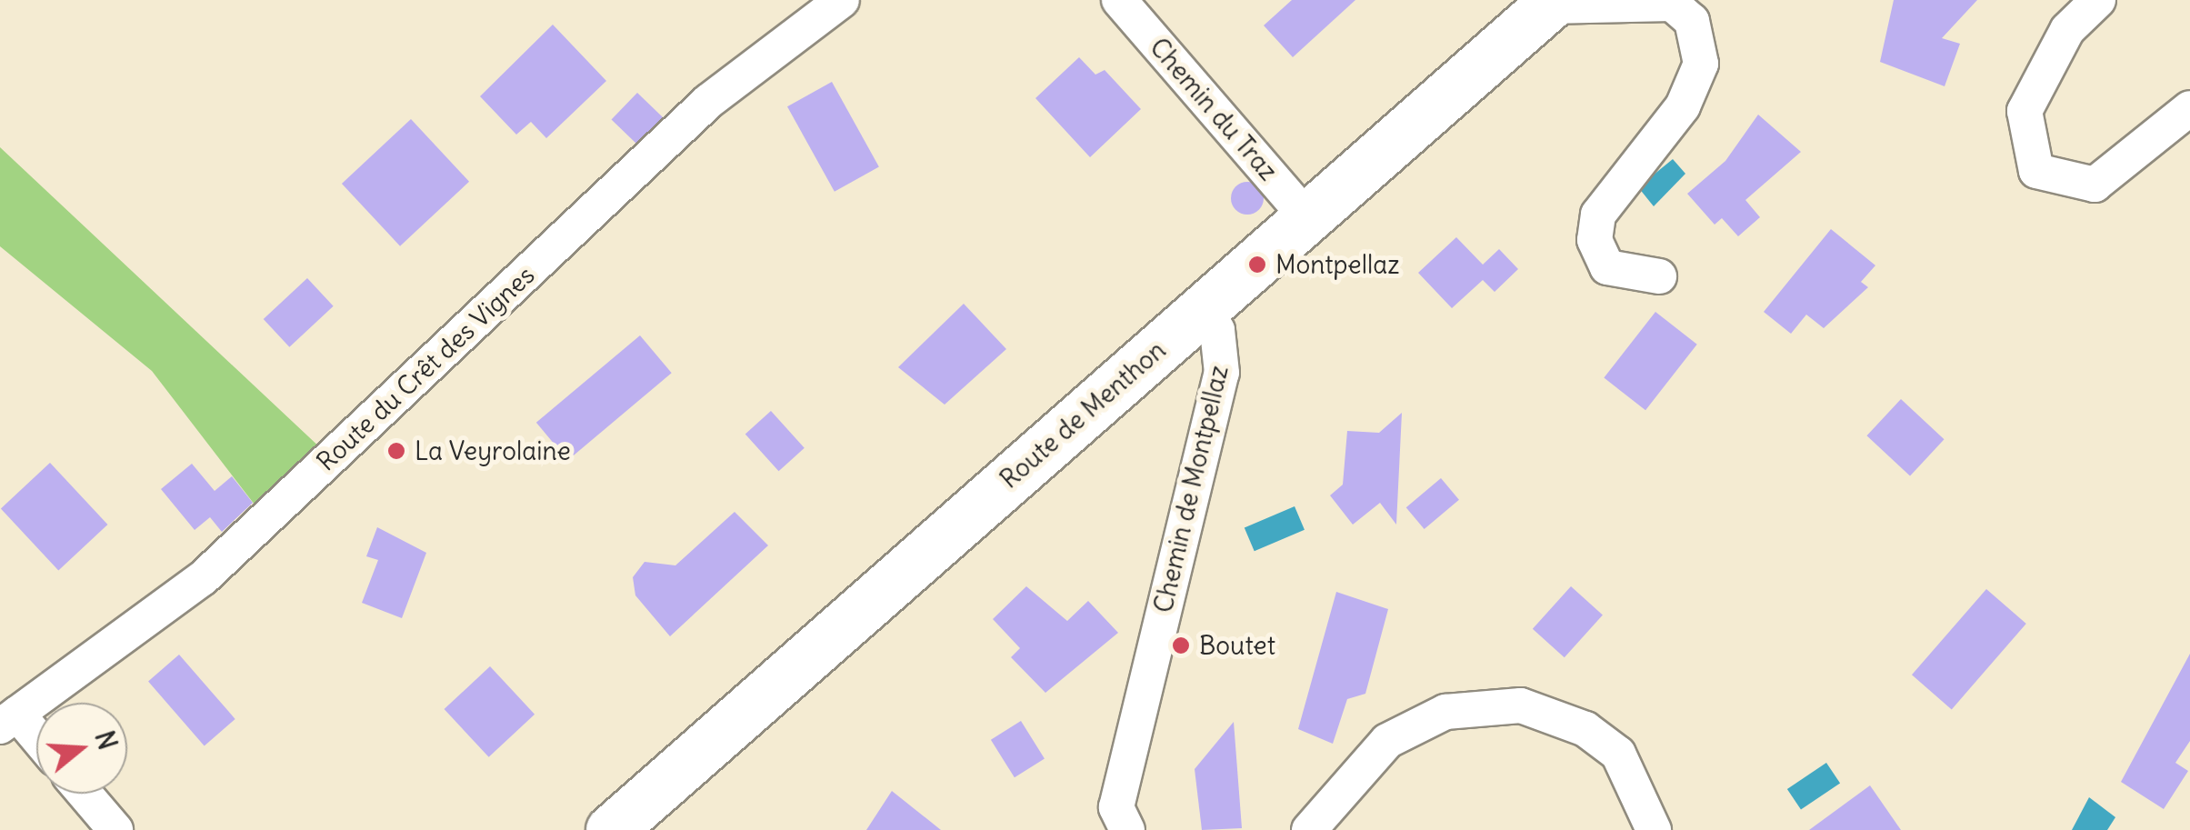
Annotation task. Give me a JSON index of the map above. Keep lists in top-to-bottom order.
{
  "streets": {
    "main road": ["Route de Menthon"],
    "street": ["Chemin du Traz", "Route du Crêt des Vignes", "Chemin de Montpellaz"]
  },
  "crossings": [
    ["Chemin du Traz", "Route de Menthon"],
    ["Route de Menthon", "Chemin de Montpellaz"]
  ],
  "places": ["Montpellaz", "La Veyrolaine", "Boutet"],
  "north": "right"
}
